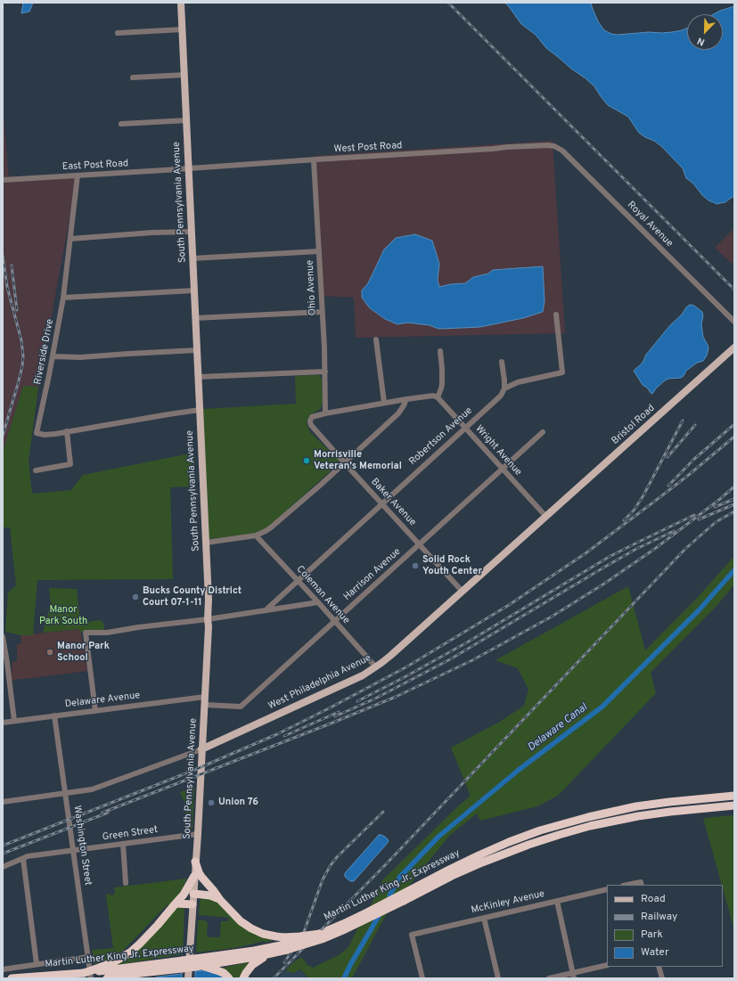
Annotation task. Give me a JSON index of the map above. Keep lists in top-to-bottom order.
{
  "streets": {
    "highway": ["Martin Luther King Jr. Expressway"],
    "main road": ["South Pennsylvania Avenue", "Bristol Road", "West Philadelphia Avenue"],
    "street": [
      "West Post Road",
      "East Post Road",
      "Royal Avenue",
      "Ohio Avenue",
      "Riverside Drive",
      "Robertson Avenue",
      "Wright Avenue",
      "Baker Avenue",
      "Harrison Avenue",
      "Coleman Avenue",
      "Delaware Avenue",
      "Green Street",
      "Washington Street",
      "McKinley Avenue"
    ]
  },
  "crossings": [
    ["West Post Road", "East Post Road"],
    ["West Post Road", "South Pennsylvania Avenue"],
    ["West Post Road", "Royal Avenue"],
    ["West Post Road", "Ohio Avenue"],
    ["East Post Road", "South Pennsylvania Avenue"],
    ["East Post Road", "Riverside Drive"],
    ["South Pennsylvania Avenue", "Harrison Avenue"],
    ["South Pennsylvania Avenue", "West Philadelphia Avenue"],
    ["South Pennsylvania Avenue", "Delaware Avenue"],
    ["South Pennsylvania Avenue", "Green Street"],
    ["Ohio Avenue", "Baker Avenue"],
    ["Bristol Road", "Wright Avenue"],
    ["Bristol Road", "West Philadelphia Avenue"],
    ["Robertson Avenue", "Wright Avenue"],
    ["Robertson Avenue", "Baker Avenue"],
    ["Robertson Avenue", "Coleman Avenue"],
    ["Wright Avenue", "Harrison Avenue"],
    ["Wright Avenue", "West Philadelphia Avenue"],
    ["Baker Avenue", "Harrison Avenue"],
    ["Baker Avenue", "West Philadelphia Avenue"],
    ["Harrison Avenue", "Coleman Avenue"],
    ["Coleman Avenue", "West Philadelphia Avenue"],
    ["Delaware Avenue", "Washington Street"],
    ["Green Street", "Washington Street"],
    ["Washington Street", "Martin Luther King Jr. Expressway"]
  ],
  "water": ["Delaware Canal"],
  "parks": ["Manor Park South"],
  "places": [
    "Morrisville Veteran's Memorial",
    "Solid Rock Youth Center",
    "Bucks County District Court 07-1-11",
    "Manor Park School",
    "Union 76"
  ],
  "legend": [
    "Road",
    "Railway",
    "Park",
    "Water"
  ],
  "north": "bottom left"
}
